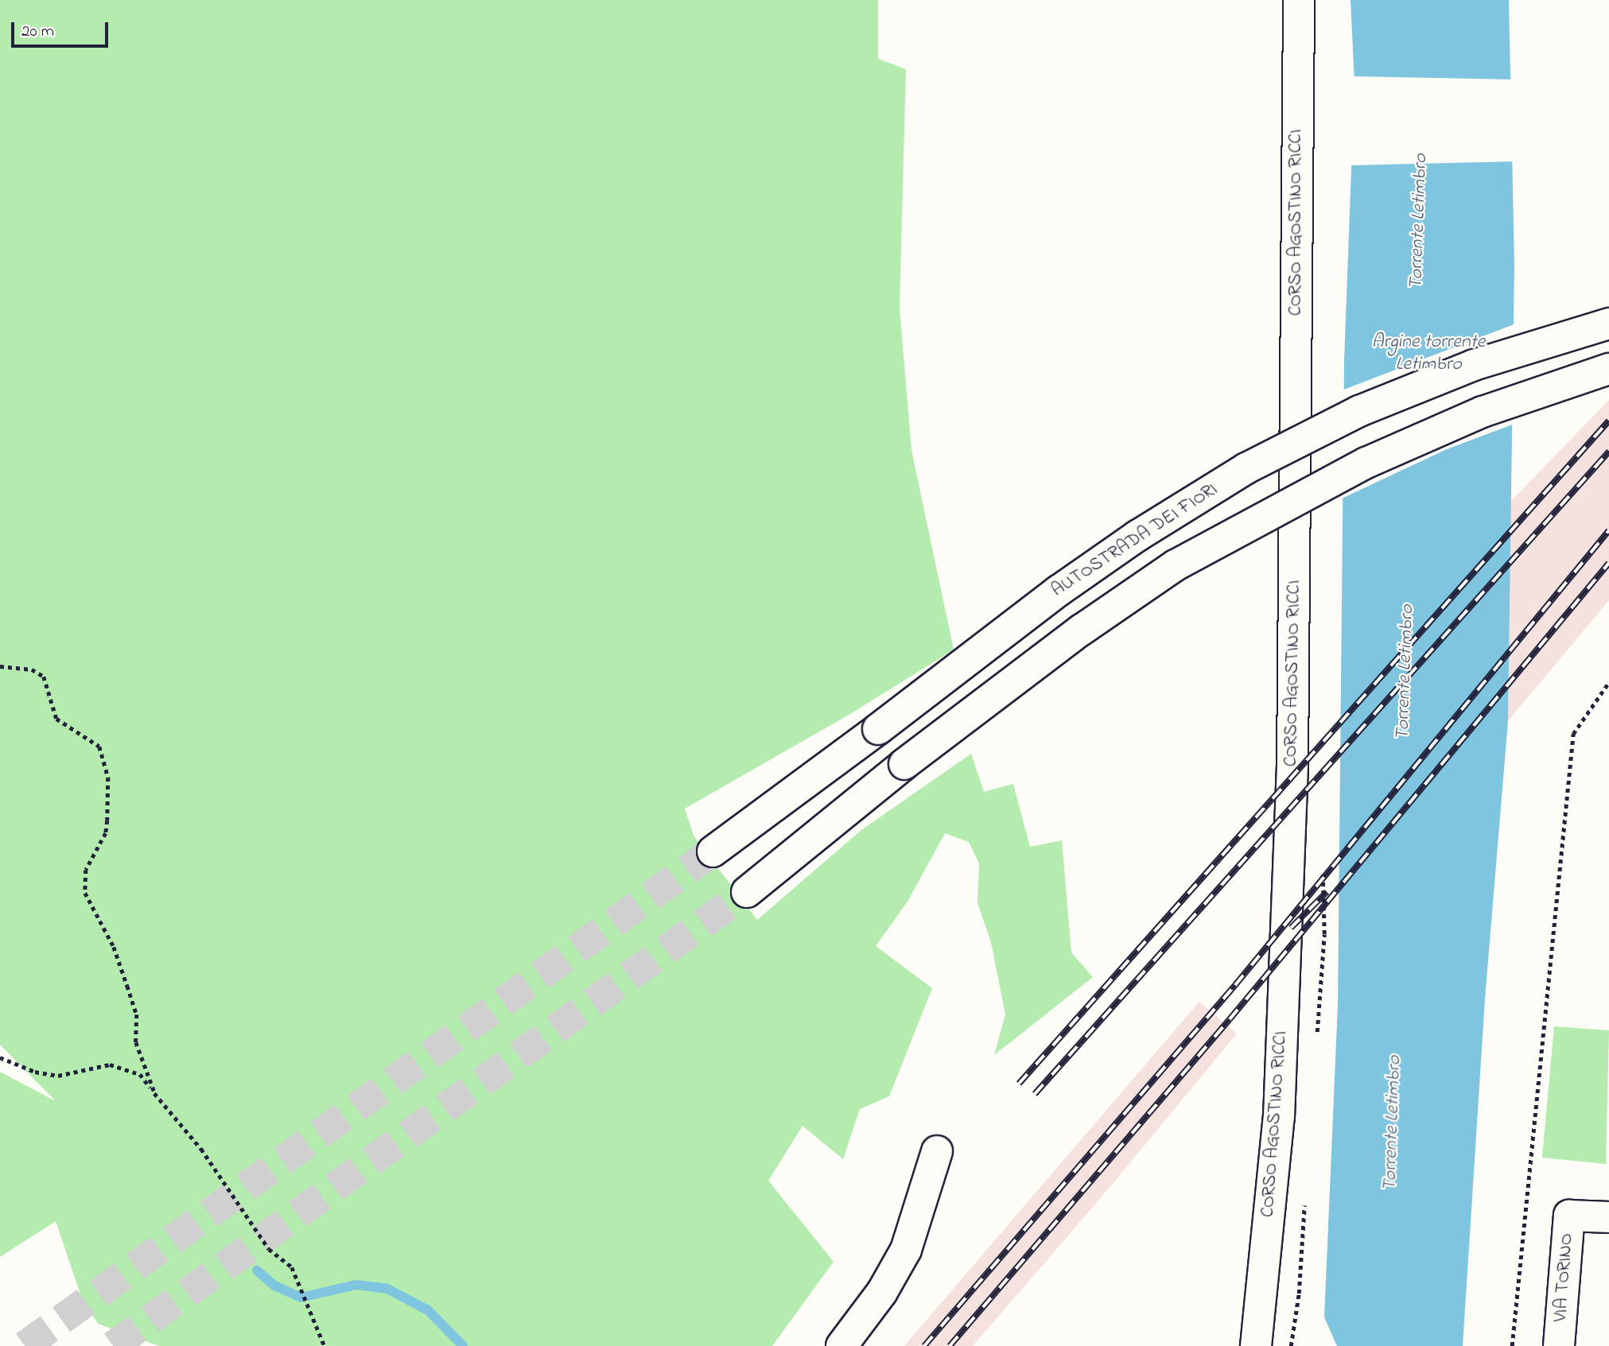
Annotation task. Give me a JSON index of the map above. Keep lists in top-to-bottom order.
{
  "streets": {
    "main road": ["CORSO AGOSTINO RICCI", "AUTOSTRADA DEI FIORI", "VIA TORINO"]
  },
  "water": ["Torrente Letimbro", "Argine torrente Letimbro"],
  "scale_bar": "20 m"
}
